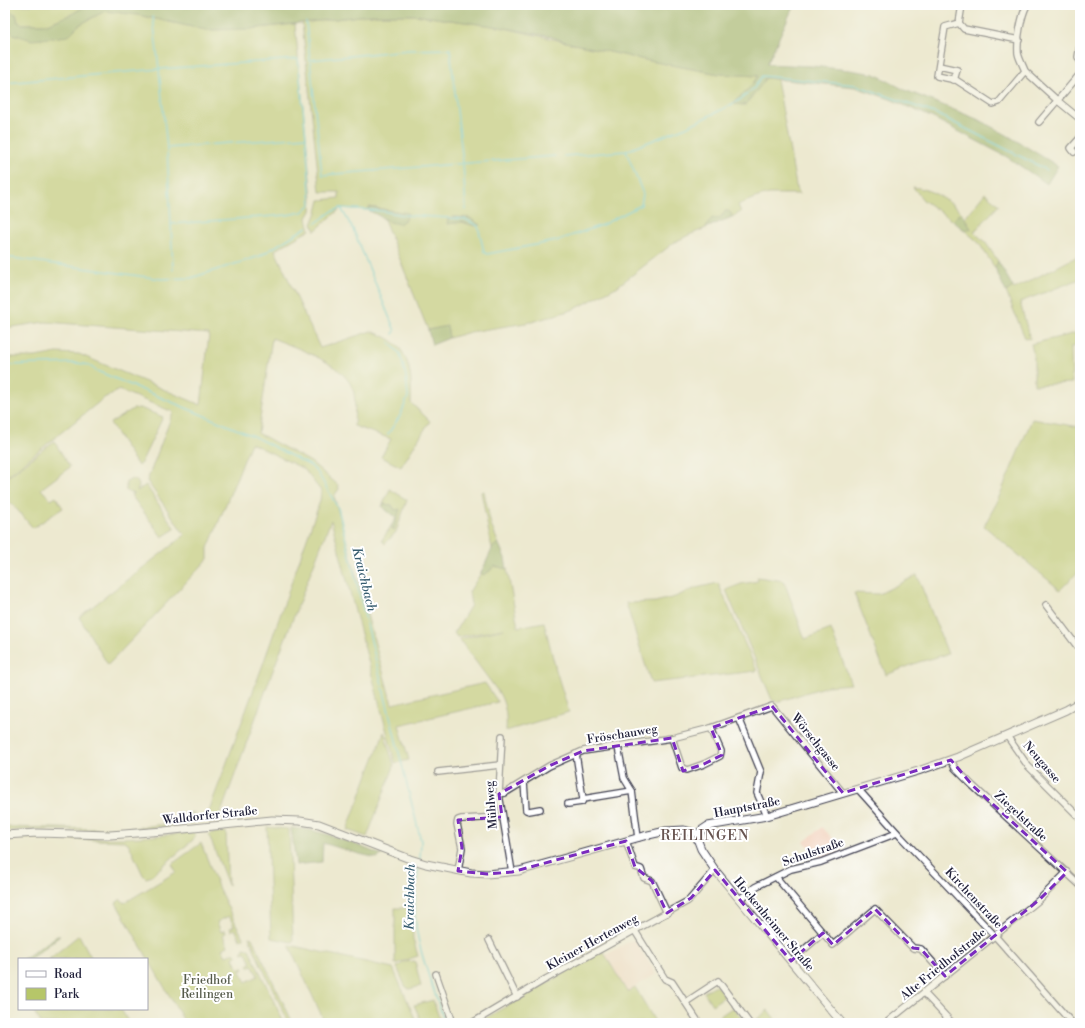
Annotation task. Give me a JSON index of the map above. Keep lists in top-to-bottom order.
{
  "streets": {
    "street": [
      "Fröschauweg",
      "Wörschgasse",
      "Neugasse",
      "Mühlweg",
      "Hauptstraße",
      "Walldorfer Straße",
      "Ziegelstraße",
      "Schulstraße",
      "Kirchenstraße",
      "Hockenheimer Straße",
      "Kleiner Hertenweg",
      "Alte Friedhofstraße"
    ]
  },
  "crossings": [
    ["Fröschauweg", "Wörschgasse"],
    ["Fröschauweg", "Mühlweg"],
    ["Wörschgasse", "Hauptstraße"],
    ["Neugasse", "Hauptstraße"],
    ["Hauptstraße", "Ziegelstraße"],
    ["Hauptstraße", "Kirchenstraße"],
    ["Hauptstraße", "Hockenheimer Straße"],
    ["Ziegelstraße", "Alte Friedhofstraße"],
    ["Schulstraße", "Kirchenstraße"],
    ["Schulstraße", "Hockenheimer Straße"],
    ["Kirchenstraße", "Alte Friedhofstraße"],
    ["Hockenheimer Straße", "Kleiner Hertenweg"]
  ],
  "districts": ["REILINGEN"],
  "water": ["Kraichbach"],
  "parks": ["Friedhof Reilingen"],
  "legend": ["Road", "Park"]
}
